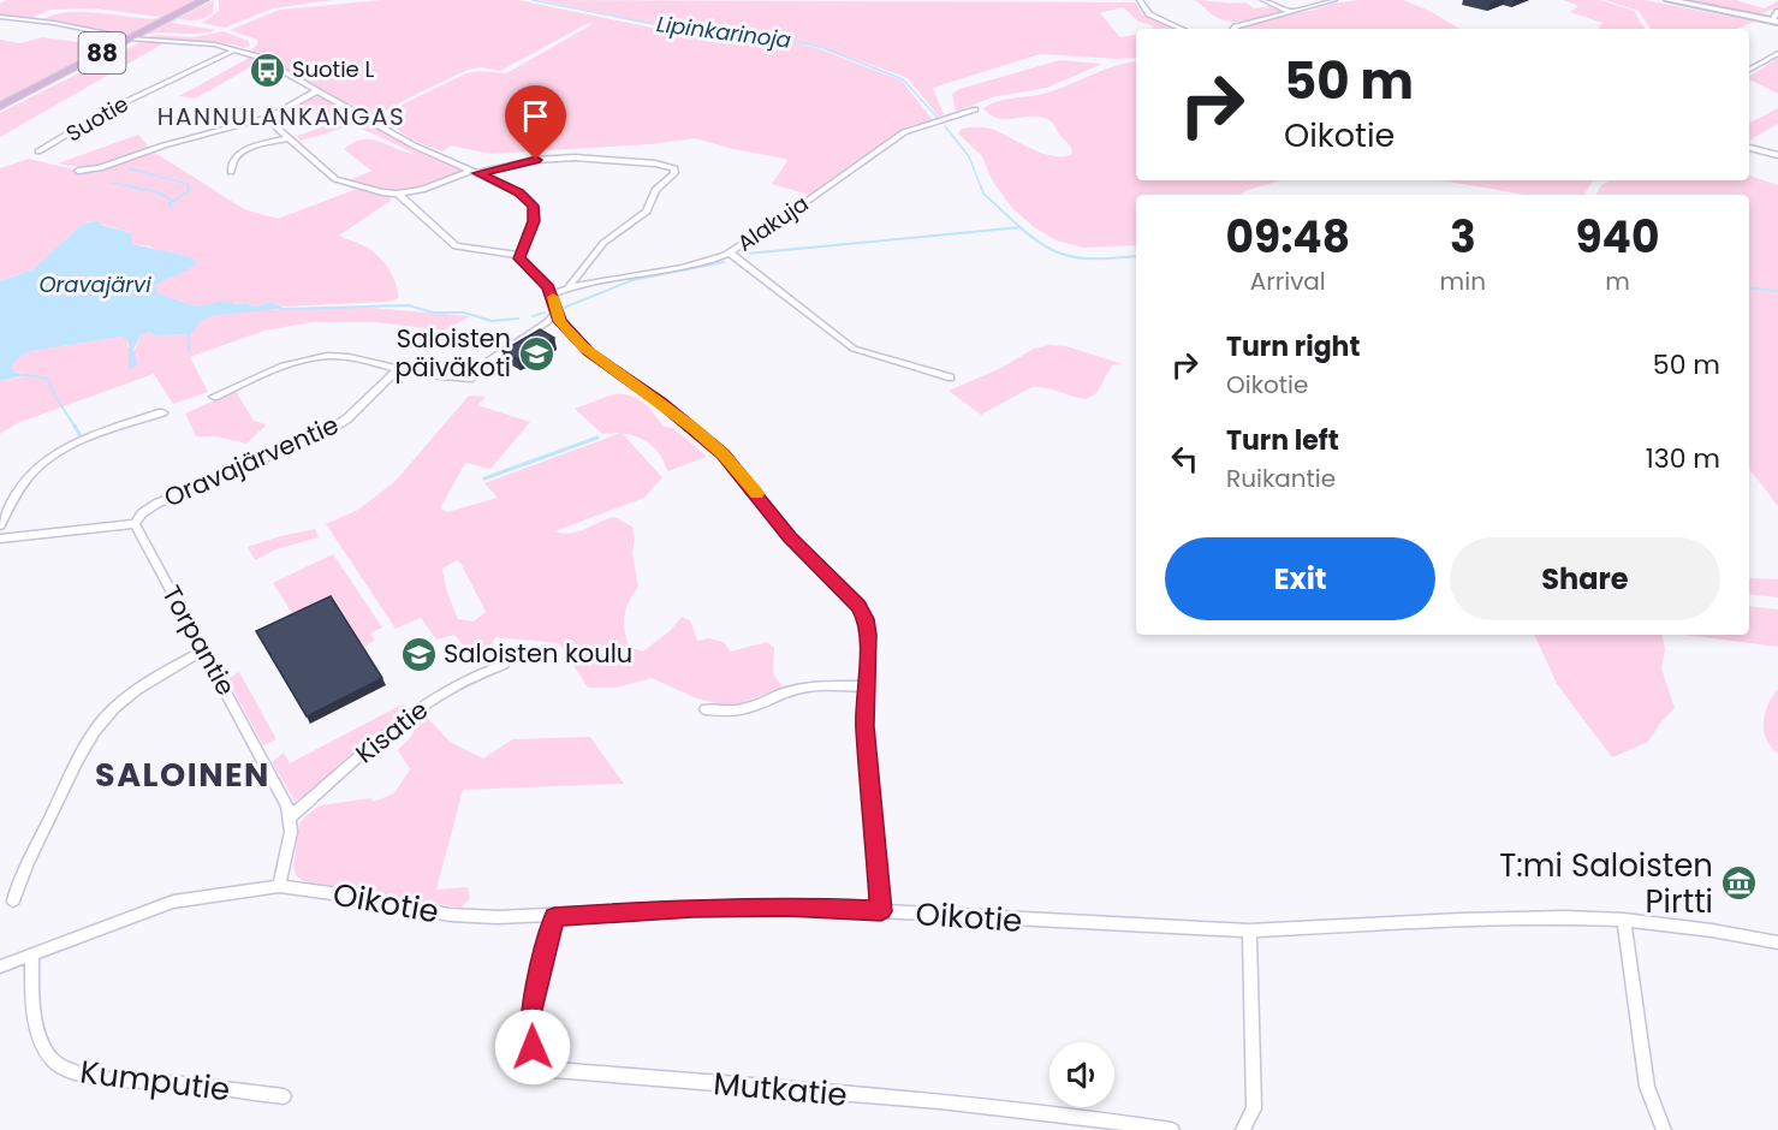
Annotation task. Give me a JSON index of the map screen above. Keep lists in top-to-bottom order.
{
  "streets": {
    "main road": ["88"],
    "street": [
      "Suotie",
      "Alakuja",
      "Oravajärventie",
      "Torpantie",
      "Kisatie",
      "Oikotie",
      "Kumputie",
      "Mutkatie"
    ]
  },
  "crossings": [
    ["Oravajärventie", "Torpantie"],
    ["Torpantie", "Kisatie"],
    ["Torpantie", "Oikotie"],
    ["Oikotie", "Kumputie"],
    ["Oikotie", "Mutkatie"]
  ],
  "districts": ["HANNULANKANGAS", "SALOINEN"],
  "water": ["Lipinkarinoja", "Oravajärvi"],
  "places": {
    "bus stop": ["Suotie L"],
    "school or university": ["Saloisten päiväkoti", "Saloisten koulu"],
    "museum": ["T:mi Saloisten Pirtti"]
  },
  "page": {
    "turn": ["50 m", "Oikotie"],
    "eta": [
      "09:48",
      "Arrival",
      "3",
      "min",
      "940",
      "m"
    ],
    "list": [
      {
        "name": "Turn right",
        "note": "Oikotie",
        "value": "50 m"
      },
      {
        "name": "Turn left",
        "note": "Ruikantie",
        "value": "130 m"
      }
    ],
    "buttons": ["Exit", "Share"]
  }
}
